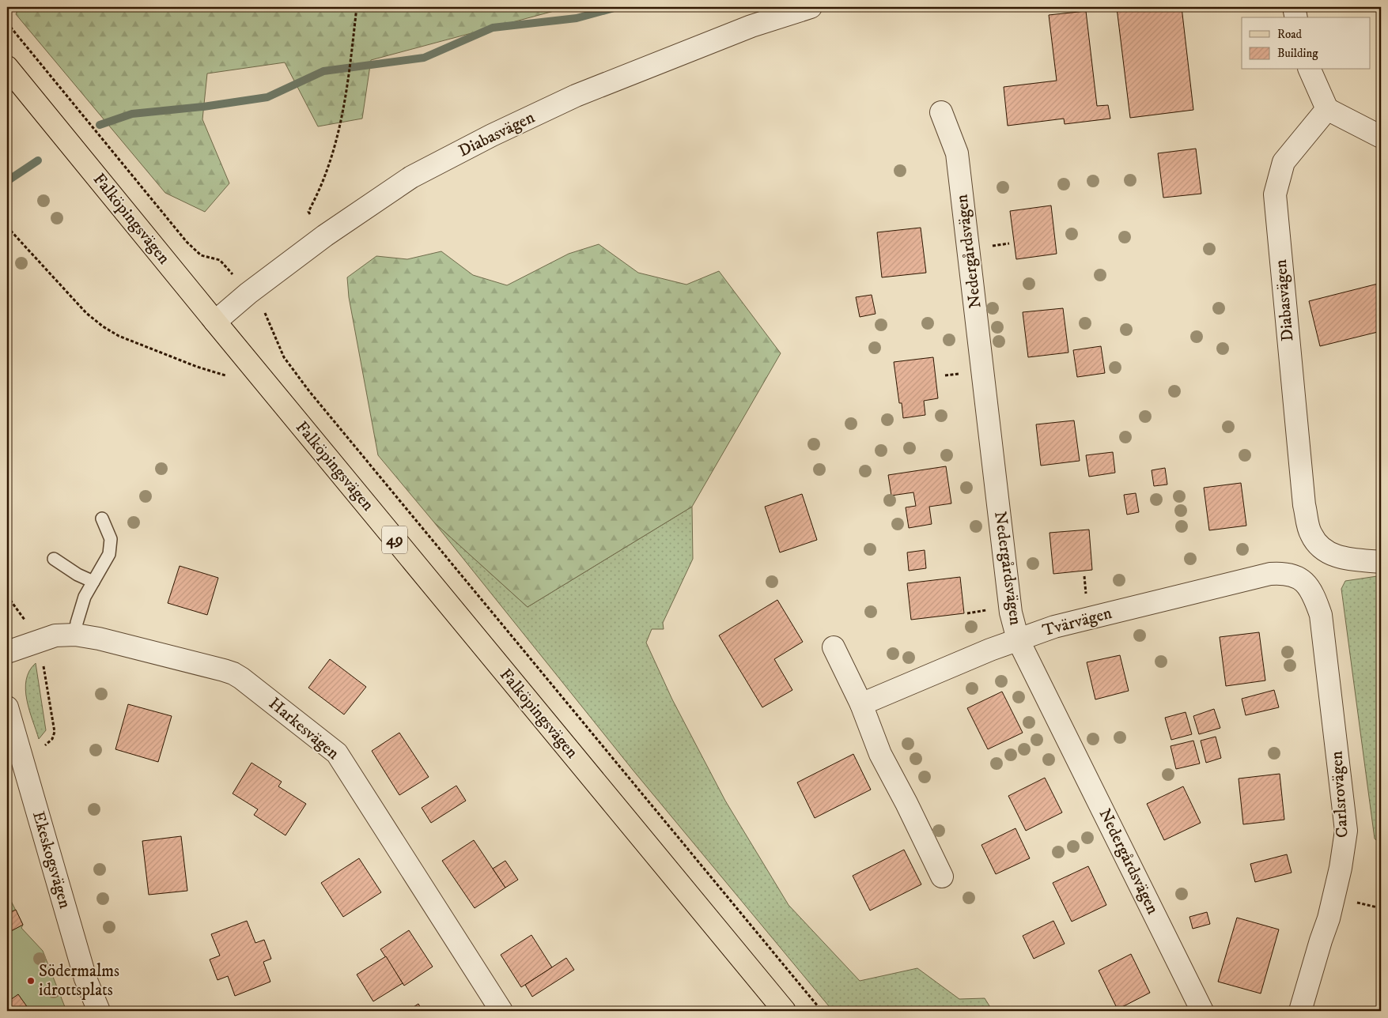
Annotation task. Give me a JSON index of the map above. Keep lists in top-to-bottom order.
{
  "streets": {
    "main road": ["Falköpingsvägen", "49"],
    "street": [
      "Diabasvägen",
      "Nedergårdsvägen",
      "Tvärvägen",
      "Harkesvägen",
      "Carlsrovägen",
      "Ekeskogsvägen"
    ]
  },
  "crossings": [
    ["Diabasvägen", "Falköpingsvägen"],
    ["Nedergårdsvägen", "Tvärvägen"],
    ["Tvärvägen", "Carlsrovägen"]
  ],
  "places": ["Södermalms idrottsplats"],
  "legend": ["Road", "Building"]
}
